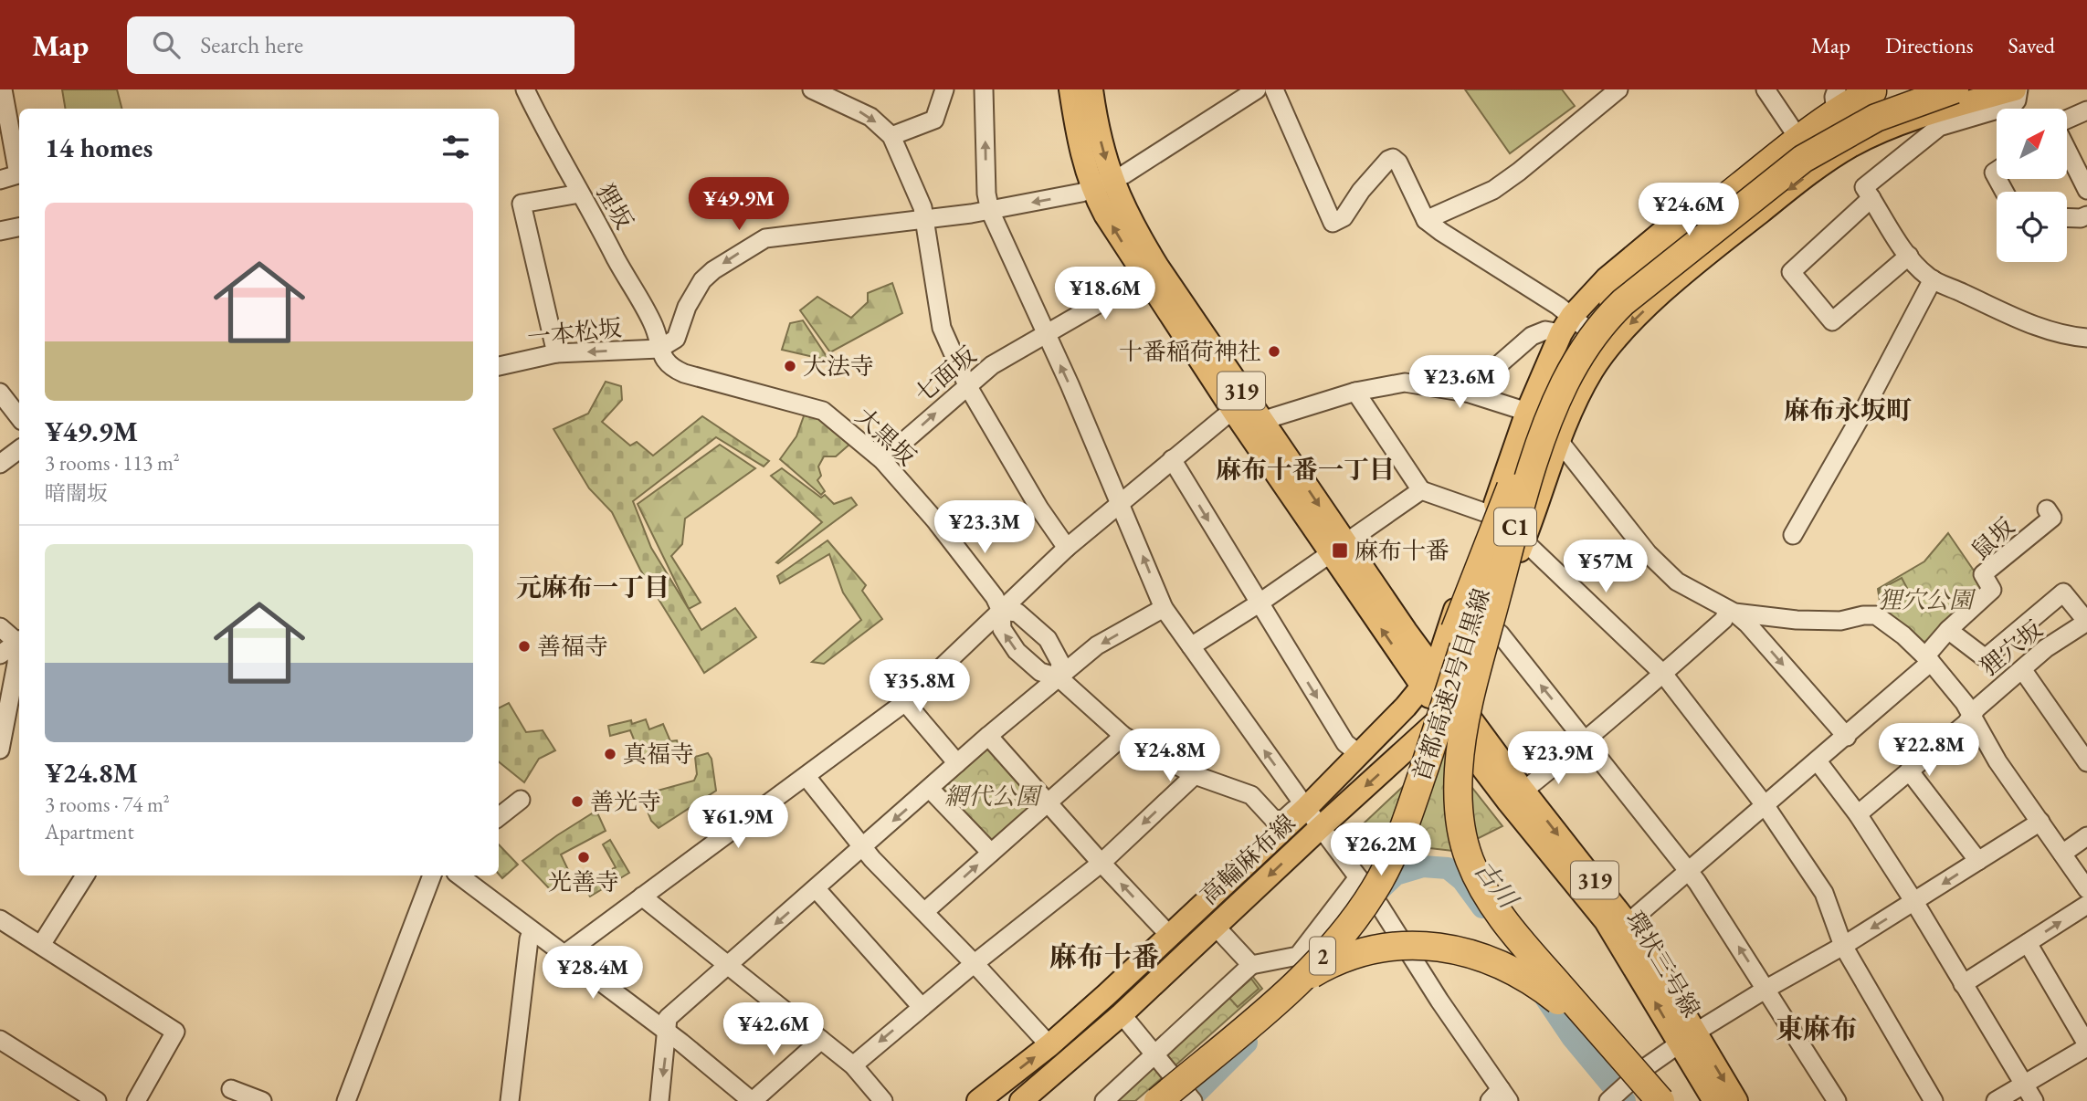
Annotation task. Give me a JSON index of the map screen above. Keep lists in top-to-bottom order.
{
  "streets": {
    "highway": ["C1", "首都高速2号目黒線", "2"],
    "main road": ["319", "高輪麻布線", "環状三号線"],
    "street": [
      "狸坂",
      "一本松坂",
      "七面坂",
      "大黒坂",
      "鼠坂",
      "狸穴坂"
    ]
  },
  "crossings": [
    ["狸坂", "一本松坂"],
    ["一本松坂", "大黒坂"],
    ["七面坂", "大黒坂"],
    ["七面坂", "環状三号線"],
    ["大黒坂", "高輪麻布線"],
    ["C1", "首都高速2号目黒線"],
    ["C1", "高輪麻布線"],
    ["首都高速2号目黒線", "高輪麻布線"],
    ["高輪麻布線", "環状三号線"]
  ],
  "one_way": ["一本松坂", "七面坂"],
  "districts": [
    "麻布永坂町",
    "麻布十番一丁目",
    "元麻布一丁目",
    "麻布十番",
    "東麻布"
  ],
  "water": ["古川"],
  "parks": ["狸穴公園", "網代公園"],
  "places": {
    "other": [
      "十番稲荷神社",
      "大法寺",
      "善福寺",
      "真福寺",
      "善光寺",
      "光善寺"
    ],
    "transit": ["麻布十番"]
  },
  "north": "top right",
  "page": {
    "header": "Map",
    "search": "Search here",
    "nav": ["Map", "Directions", "Saved"],
    "heading": "14 homes",
    "price": [
      "¥49.9M",
      "¥24.6M",
      "¥18.6M",
      "¥23.6M",
      "¥23.3M",
      "¥57M",
      "¥35.8M",
      "¥22.8M",
      "¥24.8M",
      "¥23.9M",
      "¥61.9M",
      "¥26.2M",
      "¥28.4M",
      "¥42.6M"
    ],
    "list": [
      {
        "name": "¥49.9M",
        "note": "3 rooms · 113 m² · 暗闇坂"
      },
      {
        "name": "¥24.8M",
        "note": "3 rooms · 74 m² · Apartment"
      }
    ]
  }
}
